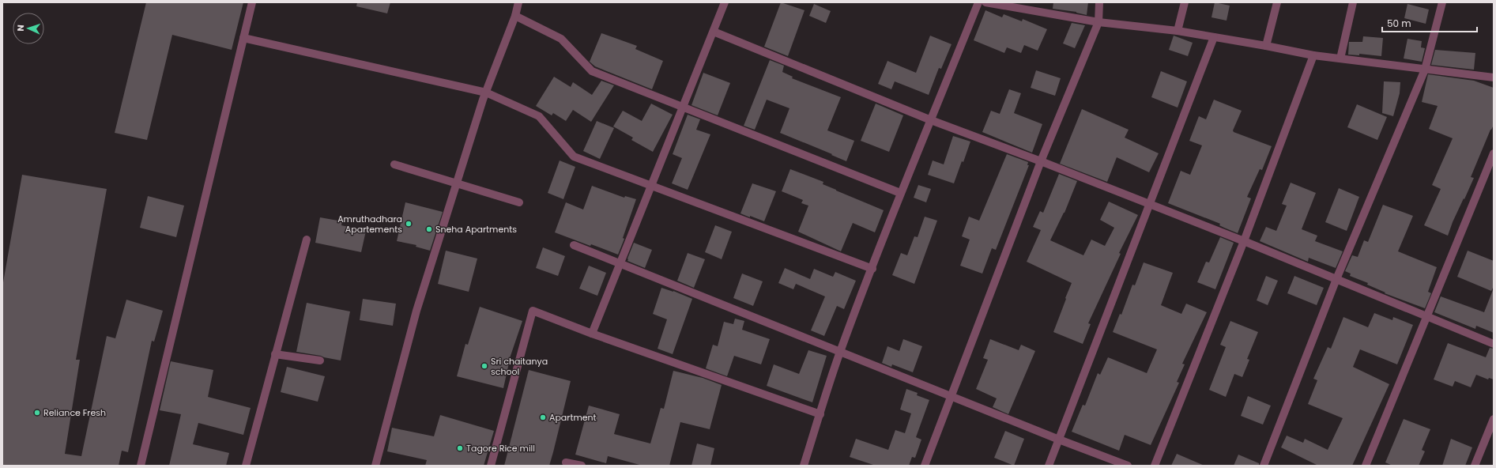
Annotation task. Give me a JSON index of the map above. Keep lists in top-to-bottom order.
{
  "places": [
    "Amruthadhara Apartements",
    "Sneha Apartments",
    "Sri chaitanya school",
    "Reliance Fresh",
    "Apartment",
    "Tagore Rice mill"
  ],
  "scale_bar": "50 m",
  "north": "left"
}
